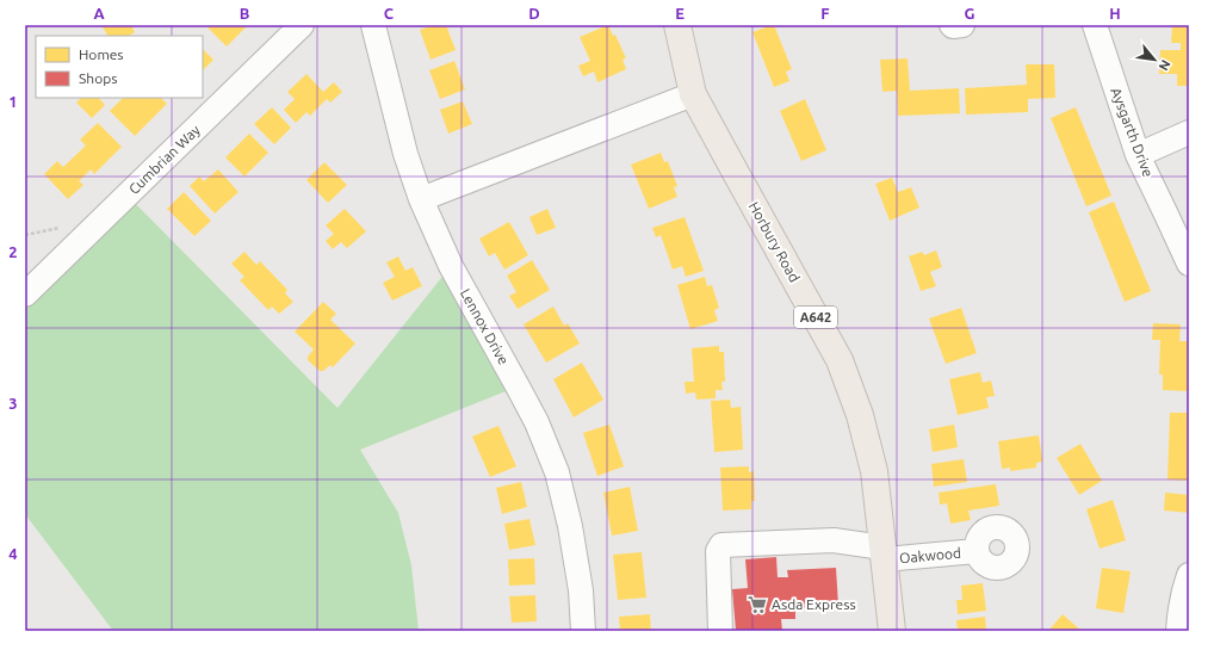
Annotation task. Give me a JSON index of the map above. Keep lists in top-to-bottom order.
{
  "streets": {
    "highway": ["Horbury Road", "A642"],
    "street": [
      "Aysgarth Drive",
      "Cumbrian Way",
      "Lennox Drive",
      "Oakwood"
    ]
  },
  "crossings": [
    ["Horbury Road", "Oakwood"]
  ],
  "places": {
    "supermarket": ["Asda Express"]
  },
  "legend": ["Homes", "Shops"],
  "north": "bottom right",
  "grid": {
    "columns": [
      "A",
      "B",
      "C",
      "D",
      "E",
      "F",
      "G",
      "H"
    ],
    "rows": [
      "1",
      "2",
      "3",
      "4"
    ]
  }
}
